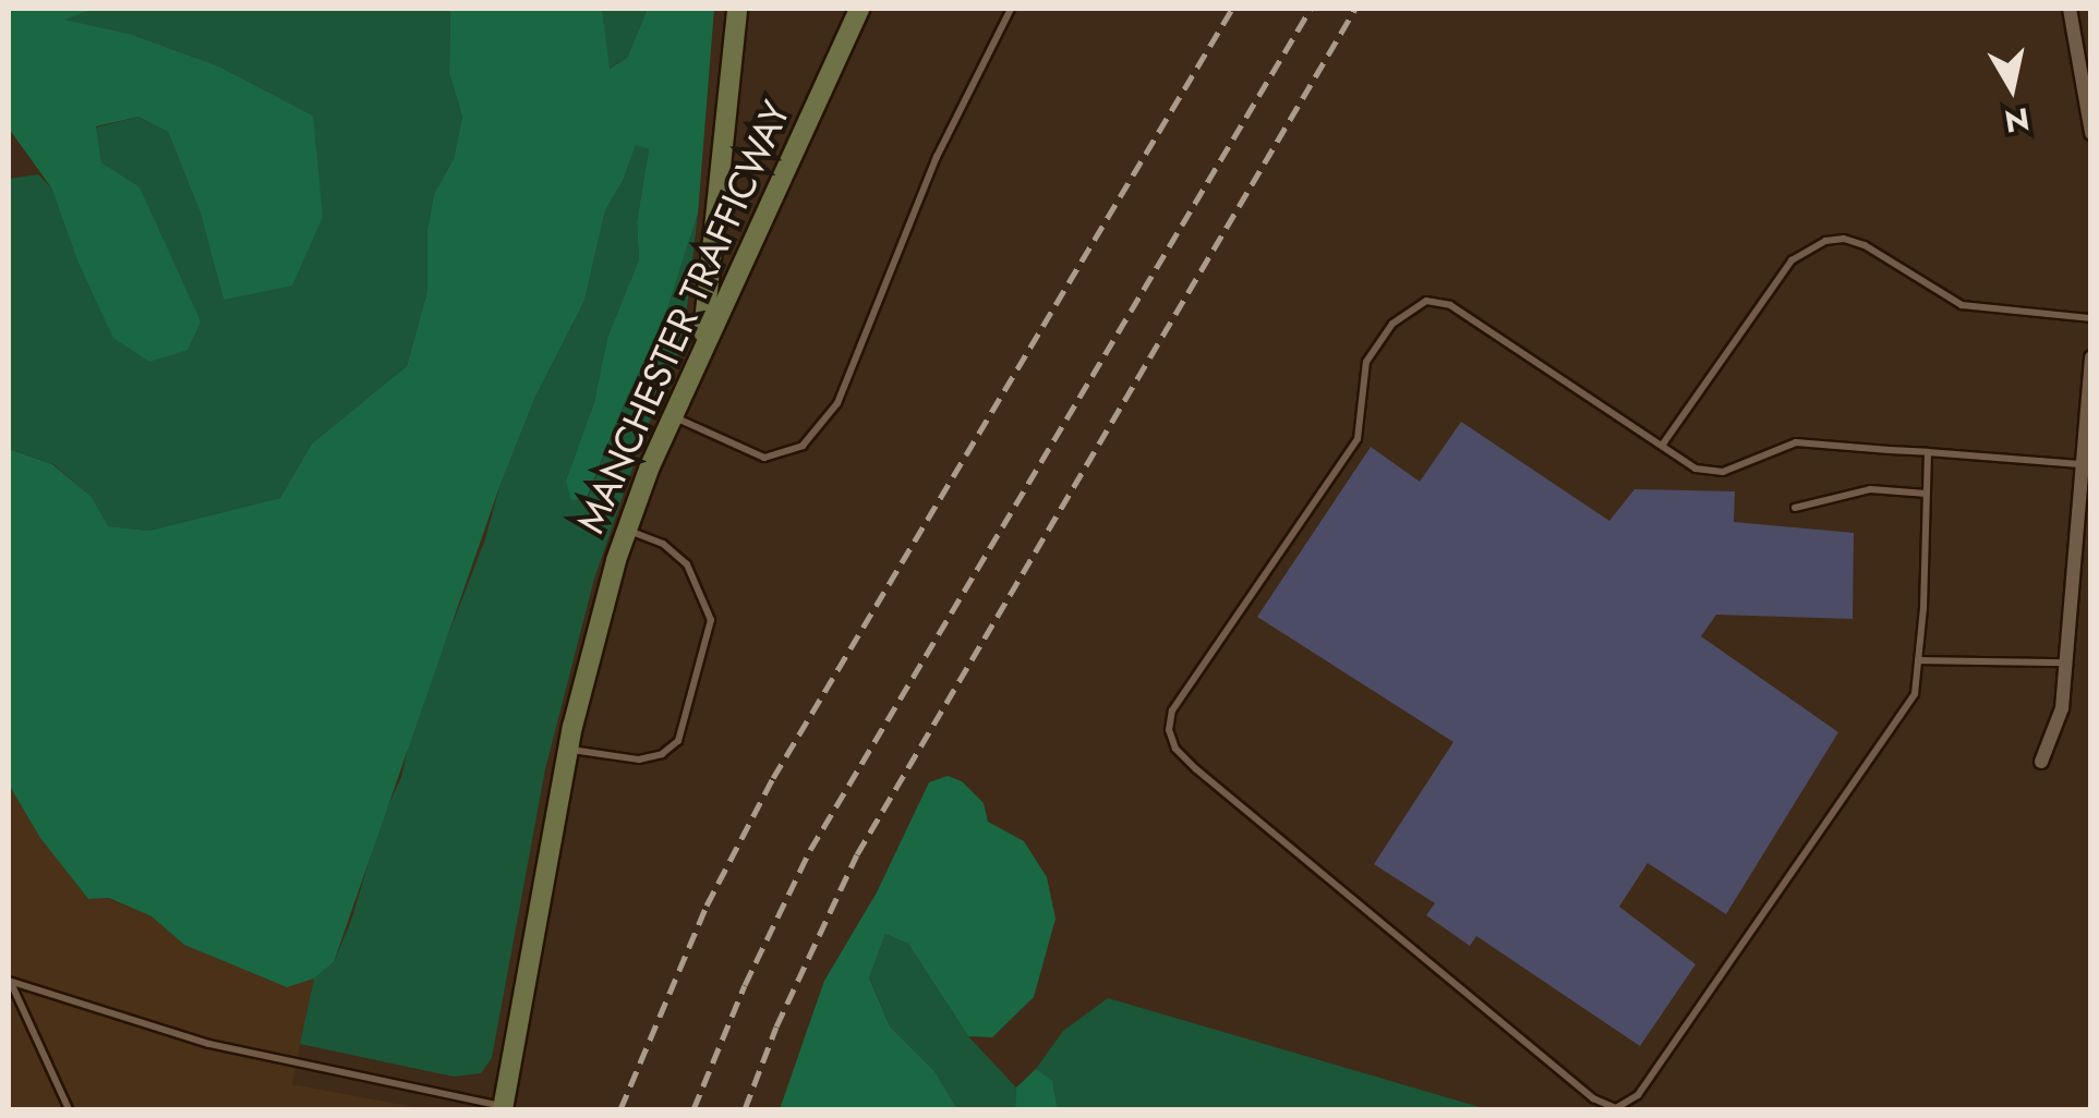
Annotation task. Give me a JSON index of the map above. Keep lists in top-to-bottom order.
{
  "streets": {
    "main road": ["MANCHESTER TRAFFICWAY"]
  },
  "north": "bottom"
}
